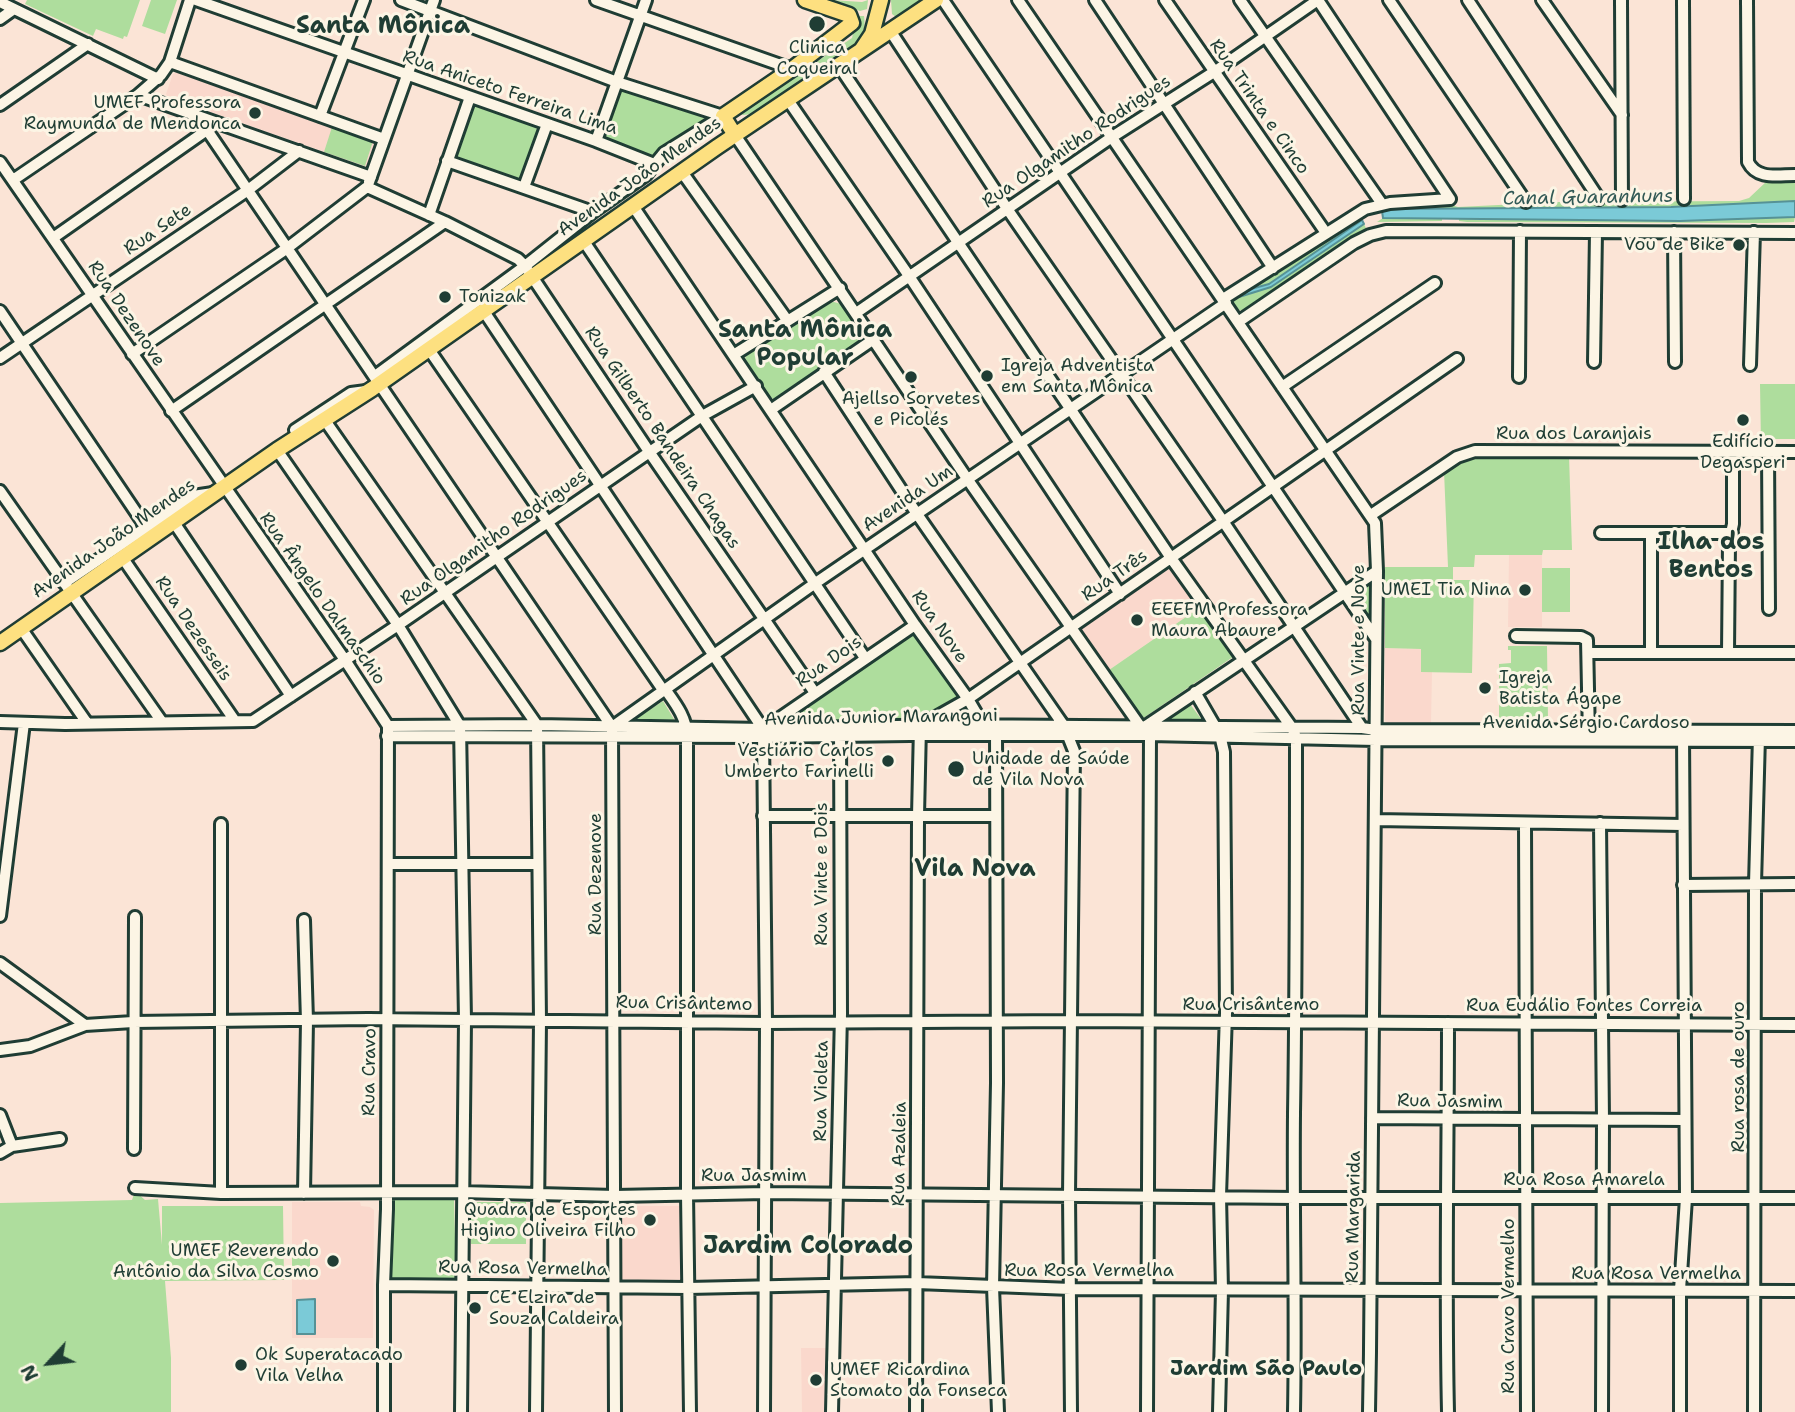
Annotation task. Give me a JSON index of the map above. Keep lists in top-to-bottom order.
{
  "streets": {
    "main road": ["Avenida João Mendes"],
    "street": [
      "Rua Aniceto Ferreira Lima",
      "Rua Trinta e Cinco",
      "Rua Olgamitho Rodrigues",
      "Rua Sete",
      "Rua Dezenove",
      "Rua dos Laranjais",
      "Rua Gilberto Bandeira Chagas",
      "Avenida Um",
      "Rua Três",
      "Rua Ângelo Dalmaschio",
      "Rua Nove",
      "Rua Dezesseis",
      "Rua Vinte e Nove",
      "Rua Dois",
      "Avenida Junior Marangoni",
      "Avenida Sérgio Cardoso",
      "Rua Vinte e Dois",
      "Rua Crisântemo",
      "Rua Eudálio Fontes Correia",
      "Rua Cravo",
      "Rua rosa de ouro",
      "Rua Violeta",
      "Rua Jasmim",
      "Rua Azaleia",
      "Rua Rosa Amarela",
      "Rua Margarida",
      "Rua Rosa Vermelha",
      "Rua Cravo Vermelho"
    ]
  },
  "crossings": [
    ["Rua Trinta e Cinco", "Rua Olgamitho Rodrigues"],
    ["Rua Trinta e Cinco", "Avenida Um"],
    ["Rua Olgamitho Rodrigues", "Rua Gilberto Bandeira Chagas"],
    ["Rua Olgamitho Rodrigues", "Avenida Um"],
    ["Rua Olgamitho Rodrigues", "Rua Ângelo Dalmaschio"],
    ["Rua Olgamitho Rodrigues", "Rua Nove"],
    ["Rua Olgamitho Rodrigues", "Rua Dezesseis"],
    ["Rua Olgamitho Rodrigues", "Rua Vinte e Nove"],
    ["Avenida João Mendes", "Rua Dezenove"],
    ["Avenida João Mendes", "Rua Gilberto Bandeira Chagas"],
    ["Avenida João Mendes", "Rua Ângelo Dalmaschio"],
    ["Avenida João Mendes", "Rua Nove"],
    ["Avenida João Mendes", "Rua Dezesseis"],
    ["Rua Sete", "Rua Dezenove"],
    ["Rua Dezenove", "Avenida Um"],
    ["Rua Dezenove", "Rua Ângelo Dalmaschio"],
    ["Rua Dezenove", "Avenida Junior Marangoni"],
    ["Rua Dezenove", "Rua Crisântemo"],
    ["Rua Dezenove", "Rua Jasmim"],
    ["Rua Dezenove", "Rua Rosa Vermelha"],
    ["Rua dos Laranjais", "Rua Vinte e Nove"],
    ["Rua Gilberto Bandeira Chagas", "Avenida Um"],
    ["Avenida Um", "Rua Nove"],
    ["Avenida Um", "Rua Vinte e Nove"],
    ["Avenida Um", "Avenida Junior Marangoni"],
    ["Rua Três", "Rua Nove"],
    ["Rua Três", "Rua Vinte e Nove"],
    ["Rua Três", "Avenida Junior Marangoni"],
    ["Rua Três", "Rua Azaleia"],
    ["Rua Ângelo Dalmaschio", "Avenida Junior Marangoni"],
    ["Rua Ângelo Dalmaschio", "Rua Cravo"],
    ["Rua Nove", "Rua Dois"],
    ["Rua Nove", "Avenida Junior Marangoni"],
    ["Rua Vinte e Nove", "Avenida Junior Marangoni"],
    ["Rua Vinte e Nove", "Avenida Sérgio Cardoso"],
    ["Rua Vinte e Nove", "Rua Crisântemo"],
    ["Rua Vinte e Nove", "Rua Eudálio Fontes Correia"],
    ["Rua Vinte e Nove", "Rua Margarida"],
    ["Rua Dois", "Avenida Junior Marangoni"],
    ["Avenida Junior Marangoni", "Avenida Sérgio Cardoso"],
    ["Avenida Junior Marangoni", "Rua Vinte e Dois"],
    ["Avenida Junior Marangoni", "Rua Cravo"],
    ["Avenida Junior Marangoni", "Rua Azaleia"],
    ["Avenida Sérgio Cardoso", "Rua rosa de ouro"],
    ["Rua Vinte e Dois", "Rua Crisântemo"],
    ["Rua Vinte e Dois", "Rua Violeta"],
    ["Rua Crisântemo", "Rua Eudálio Fontes Correia"],
    ["Rua Crisântemo", "Rua Cravo"],
    ["Rua Crisântemo", "Rua Violeta"],
    ["Rua Crisântemo", "Rua Azaleia"],
    ["Rua Crisântemo", "Rua Margarida"],
    ["Rua Eudálio Fontes Correia", "Rua rosa de ouro"],
    ["Rua Eudálio Fontes Correia", "Rua Margarida"],
    ["Rua Eudálio Fontes Correia", "Rua Cravo Vermelho"],
    ["Rua Cravo", "Rua Jasmim"],
    ["Rua Cravo", "Rua Rosa Vermelha"],
    ["Rua rosa de ouro", "Rua Rosa Amarela"],
    ["Rua rosa de ouro", "Rua Rosa Vermelha"],
    ["Rua Violeta", "Rua Jasmim"],
    ["Rua Violeta", "Rua Rosa Vermelha"],
    ["Rua Jasmim", "Rua Azaleia"],
    ["Rua Jasmim", "Rua Rosa Amarela"],
    ["Rua Jasmim", "Rua Margarida"],
    ["Rua Jasmim", "Rua Cravo Vermelho"],
    ["Rua Azaleia", "Rua Rosa Vermelha"],
    ["Rua Rosa Amarela", "Rua Margarida"],
    ["Rua Rosa Amarela", "Rua Cravo Vermelho"],
    ["Rua Margarida", "Rua Rosa Vermelha"],
    ["Rua Rosa Vermelha", "Rua Cravo Vermelho"]
  ],
  "districts": [
    "Santa Mônica",
    "Santa Mônica Popular",
    "Ilha dos Bentos",
    "Vila Nova",
    "Jardim Colorado",
    "Jardim São Paulo"
  ],
  "water": ["Canal Guaranhuns"],
  "places": [
    "Clinica Coqueiral",
    "UMEF Professora Raymunda de Mendonca",
    "Vou de Bike",
    "Tonizak",
    "Igreja Adventista em Santa Mônica",
    "Ajellso Sorvetes e Picolés",
    "Edifício Degasperi",
    "UMEI Tia Nina",
    "EEEFM Professora Maura Abaure",
    "Igreja Batista Ágape",
    "Vestiário Carlos Umberto Farinelli",
    "Unidade de Saúde de Vila Nova",
    "Quadra de Esportes Higino Oliveira Filho",
    "UMEF Reverendo Antônio da Silva Cosmo",
    "CE Elzira de Souza Caldeira",
    "Ok Superatacado Vila Velha",
    "UMEF Ricardina Stomato da Fonseca"
  ],
  "north": "bottom left"
}
